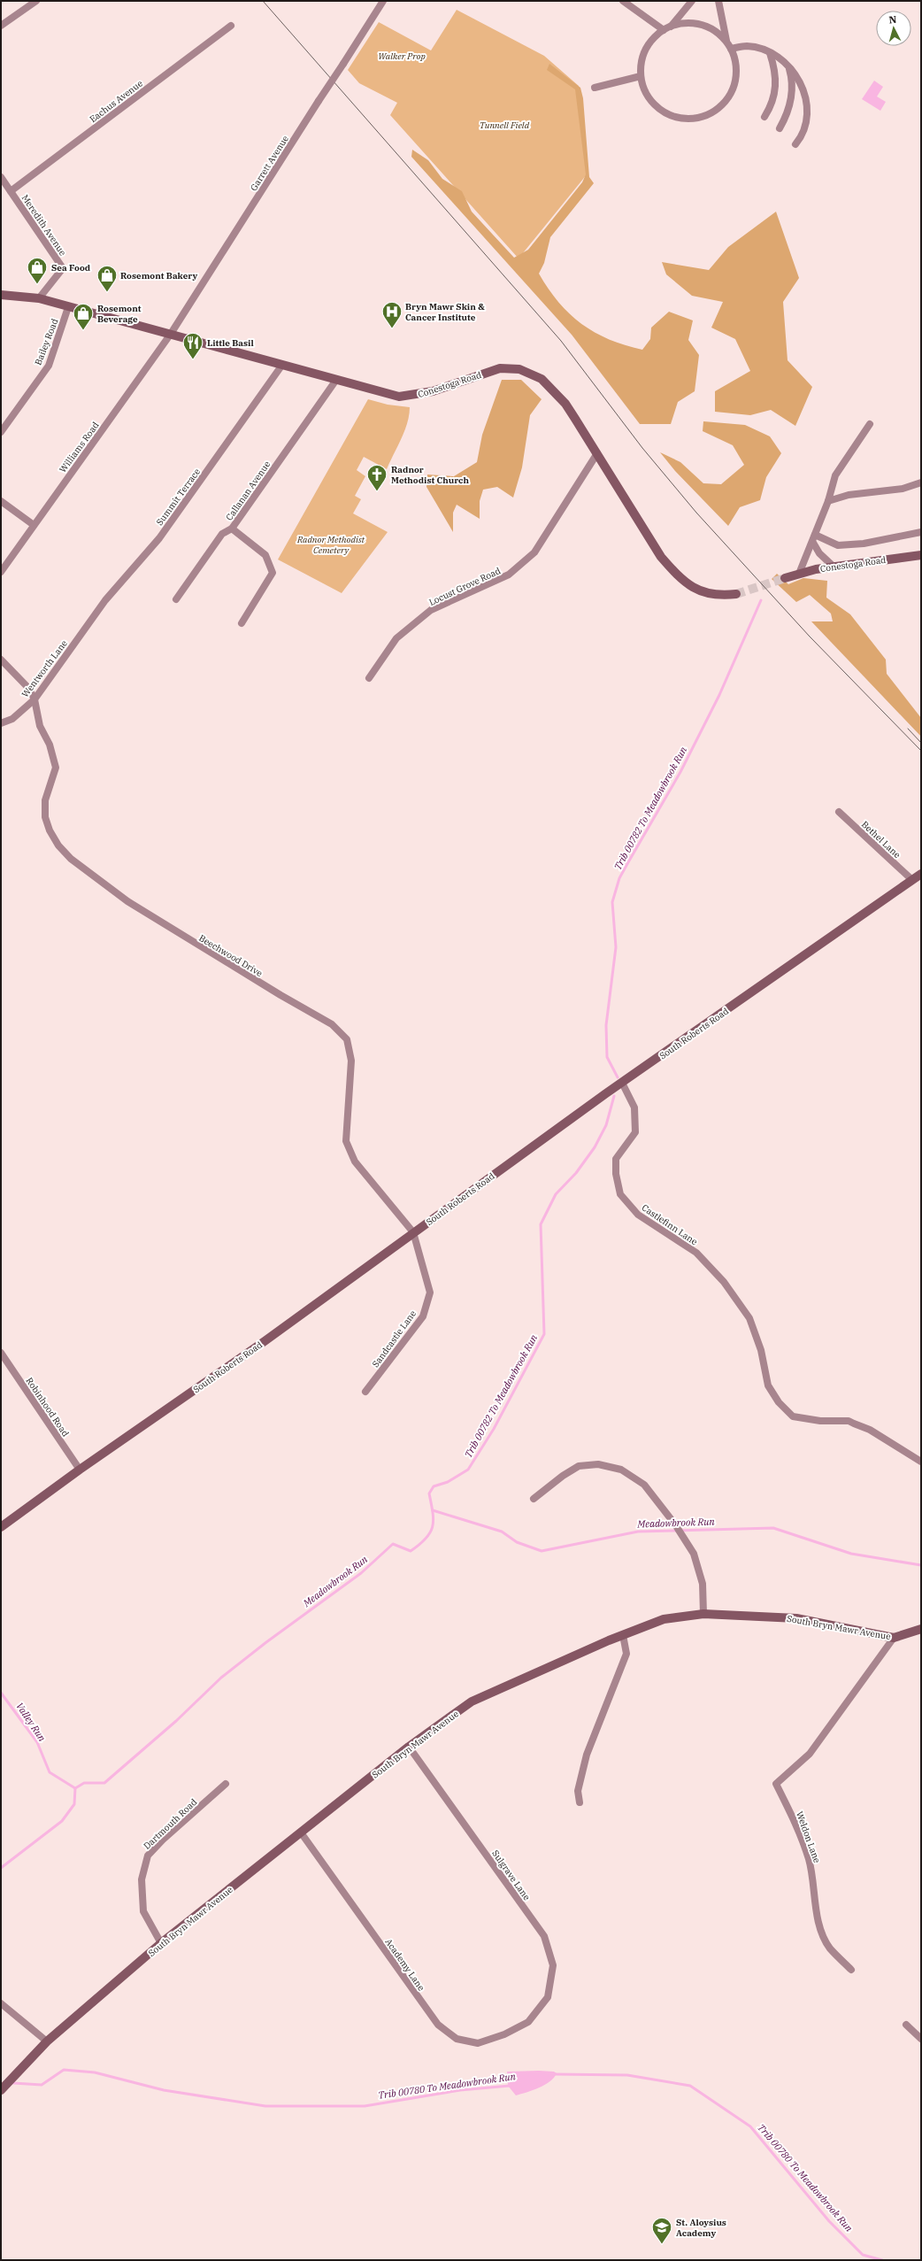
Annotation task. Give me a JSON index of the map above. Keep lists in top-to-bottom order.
{
  "streets": {
    "main road": ["Conestoga Road", "South Roberts Road", "South Bryn Mawr Avenue"],
    "street": [
      "Eachus Avenue",
      "Garrett Avenue",
      "Meredith Avenue",
      "Bailey Road",
      "Williams Road",
      "Callanan Avenue",
      "Summit Terrace",
      "Locust Grove Road",
      "Wentworth Lane",
      "Bethel Lane",
      "Beechwood Drive",
      "Castlefinn Lane",
      "Sandcastle Lane",
      "Robinhood Road",
      "Dartmouth Road",
      "Weldon Lane",
      "Sulgrave Lane",
      "Academy Lane"
    ]
  },
  "crossings": [
    ["Eachus Avenue", "Meredith Avenue"],
    ["Garrett Avenue", "Conestoga Road"],
    ["Garrett Avenue", "Williams Road"],
    ["Meredith Avenue", "Conestoga Road"],
    ["Bailey Road", "Conestoga Road"],
    ["Conestoga Road", "Williams Road"],
    ["Conestoga Road", "Callanan Avenue"],
    ["Conestoga Road", "Summit Terrace"],
    ["Conestoga Road", "Locust Grove Road"],
    ["Summit Terrace", "Wentworth Lane"],
    ["Wentworth Lane", "Beechwood Drive"],
    ["Bethel Lane", "South Roberts Road"],
    ["Beechwood Drive", "South Roberts Road"],
    ["Beechwood Drive", "Sandcastle Lane"],
    ["South Roberts Road", "Castlefinn Lane"],
    ["South Roberts Road", "Sandcastle Lane"],
    ["South Roberts Road", "Robinhood Road"],
    ["South Bryn Mawr Avenue", "Dartmouth Road"],
    ["South Bryn Mawr Avenue", "Weldon Lane"],
    ["South Bryn Mawr Avenue", "Sulgrave Lane"],
    ["South Bryn Mawr Avenue", "Academy Lane"],
    ["Sulgrave Lane", "Academy Lane"]
  ],
  "water": [
    "Trib 00782 To Meadowbrook Run",
    "Meadowbrook Run",
    "Valley Run",
    "Trib 00780 To Meadowbrook Run"
  ],
  "parks": ["Walker Prop", "Tunnell Field", "Radnor Methodist Cemetery"],
  "places": {
    "shop": ["Sea Food", "Rosemont Bakery", "Rosemont Beverage"],
    "hospital": ["Bryn Mawr Skin & Cancer Institute"],
    "restaurant": ["Little Basil"],
    "church": ["Radnor Methodist Church"],
    "school or university": ["St. Aloysius Academy"]
  },
  "north": "top"
}
